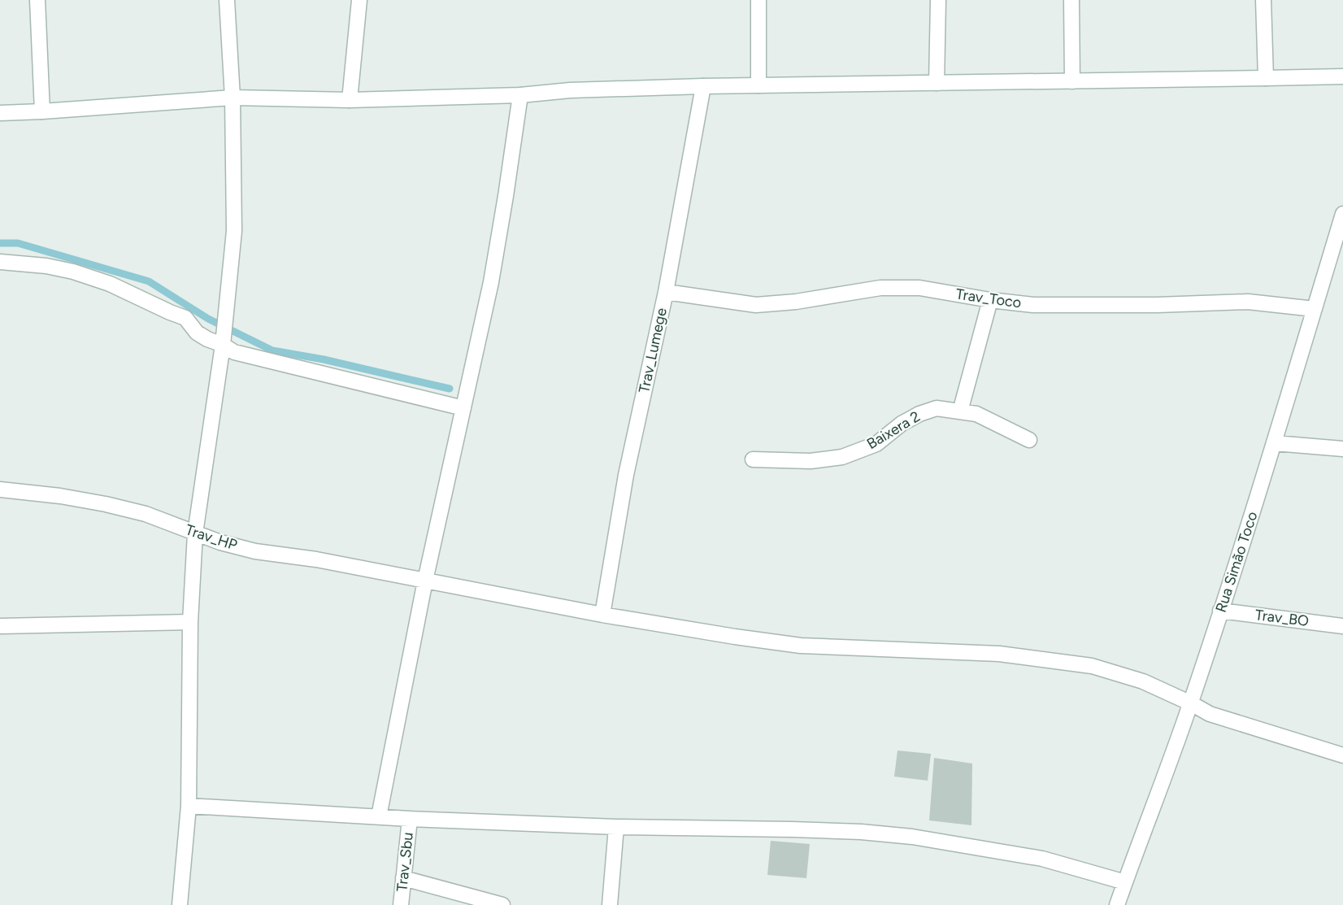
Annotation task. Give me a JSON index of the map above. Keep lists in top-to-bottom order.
{
  "streets": {
    "street": [
      "Trav_Toco",
      "Trav_Lumege",
      "Baixera 2",
      "Trav_HP",
      "Rua Simão Toco",
      "Trav_BO",
      "Trav_Sbu"
    ]
  },
  "crossings": [
    ["Trav_Toco", "Trav_Lumege"],
    ["Trav_Toco", "Rua Simão Toco"],
    ["Trav_Lumege", "Trav_HP"],
    ["Trav_HP", "Rua Simão Toco"],
    ["Rua Simão Toco", "Trav_BO"]
  ]
}
